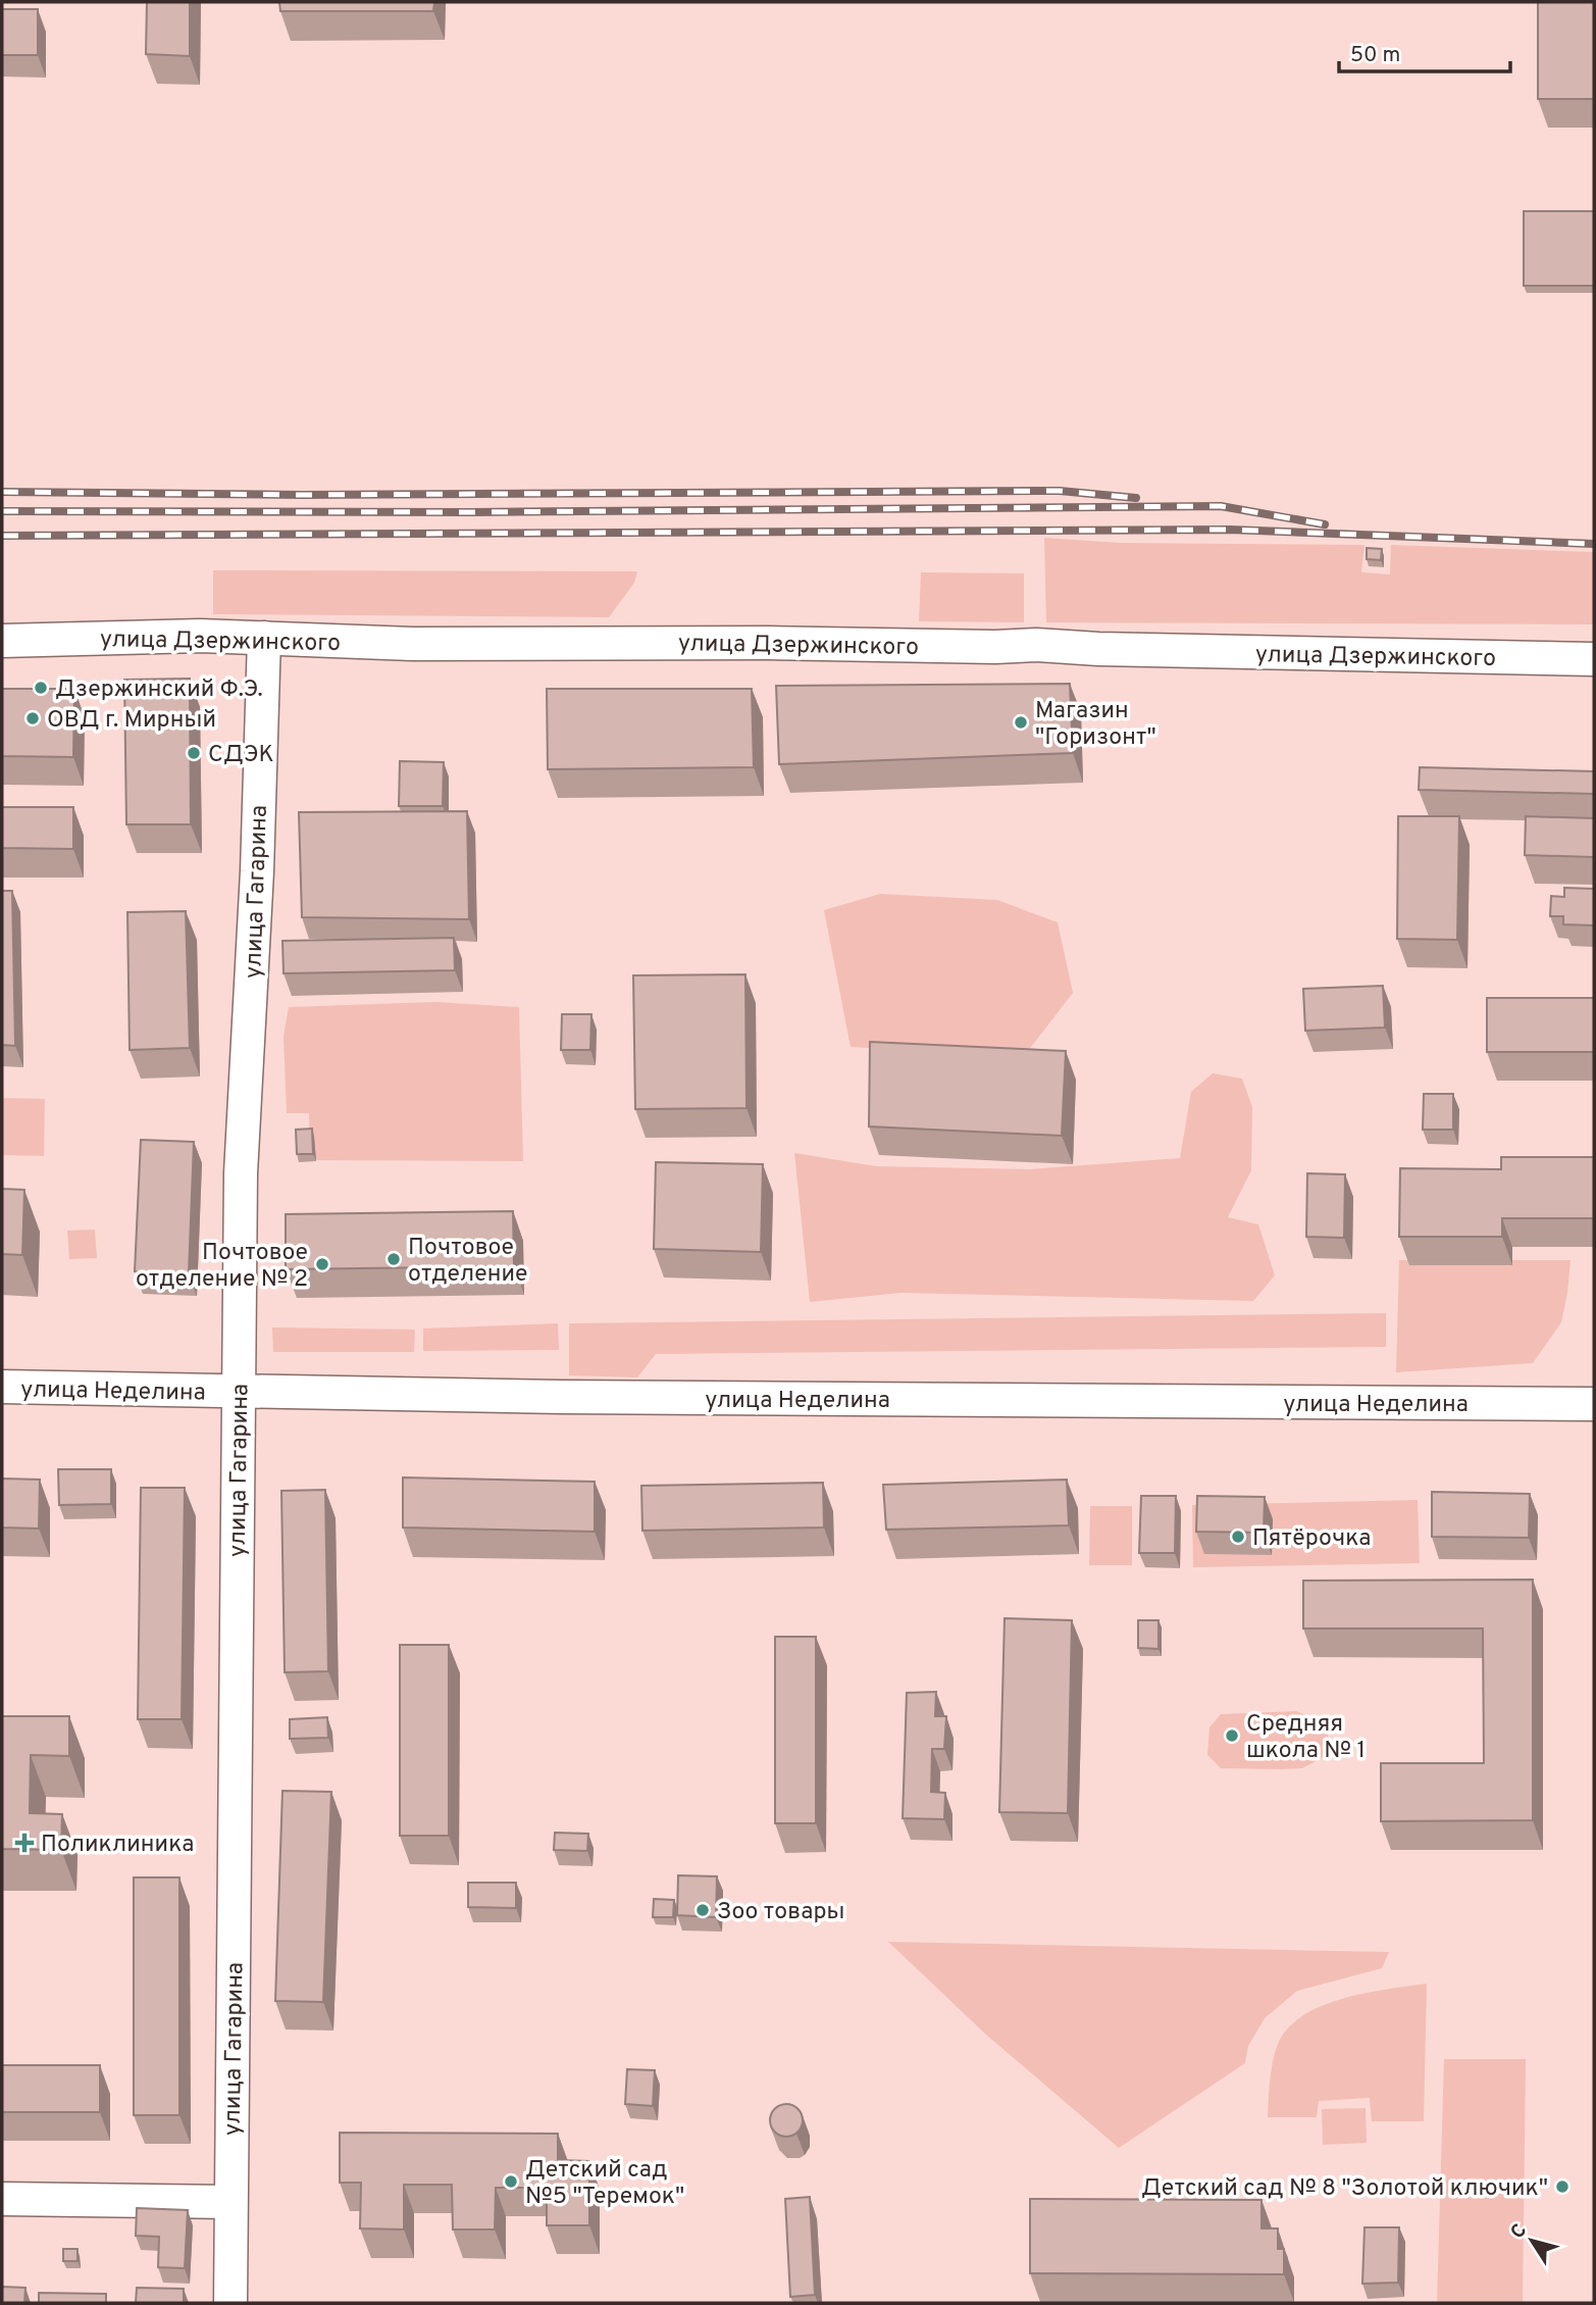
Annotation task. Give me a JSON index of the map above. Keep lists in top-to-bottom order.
{
  "streets": {
    "street": ["улица Дзержинского", "улица Гагарина", "улица Неделина"]
  },
  "crossings": [
    ["улица Дзержинского", "улица Гагарина"],
    ["улица Гагарина", "улица Неделина"]
  ],
  "places": {
    "other": [
      "Дзержинский Ф.Э.",
      "ОВД г. Мирный",
      "Магазин \"Горизонт\"",
      "СДЭК",
      "Почтовое отделение",
      "Почтовое отделение № 2",
      "Пятёрочка",
      "Средняя школа № 1",
      "Зоо товары",
      "Детский сад №5 \"Теремок\"",
      "Детский сад № 8 \"Золотой ключик\""
    ],
    "health": ["Поликлиника"]
  },
  "scale_bar": "50 m",
  "north": "top left"
}
